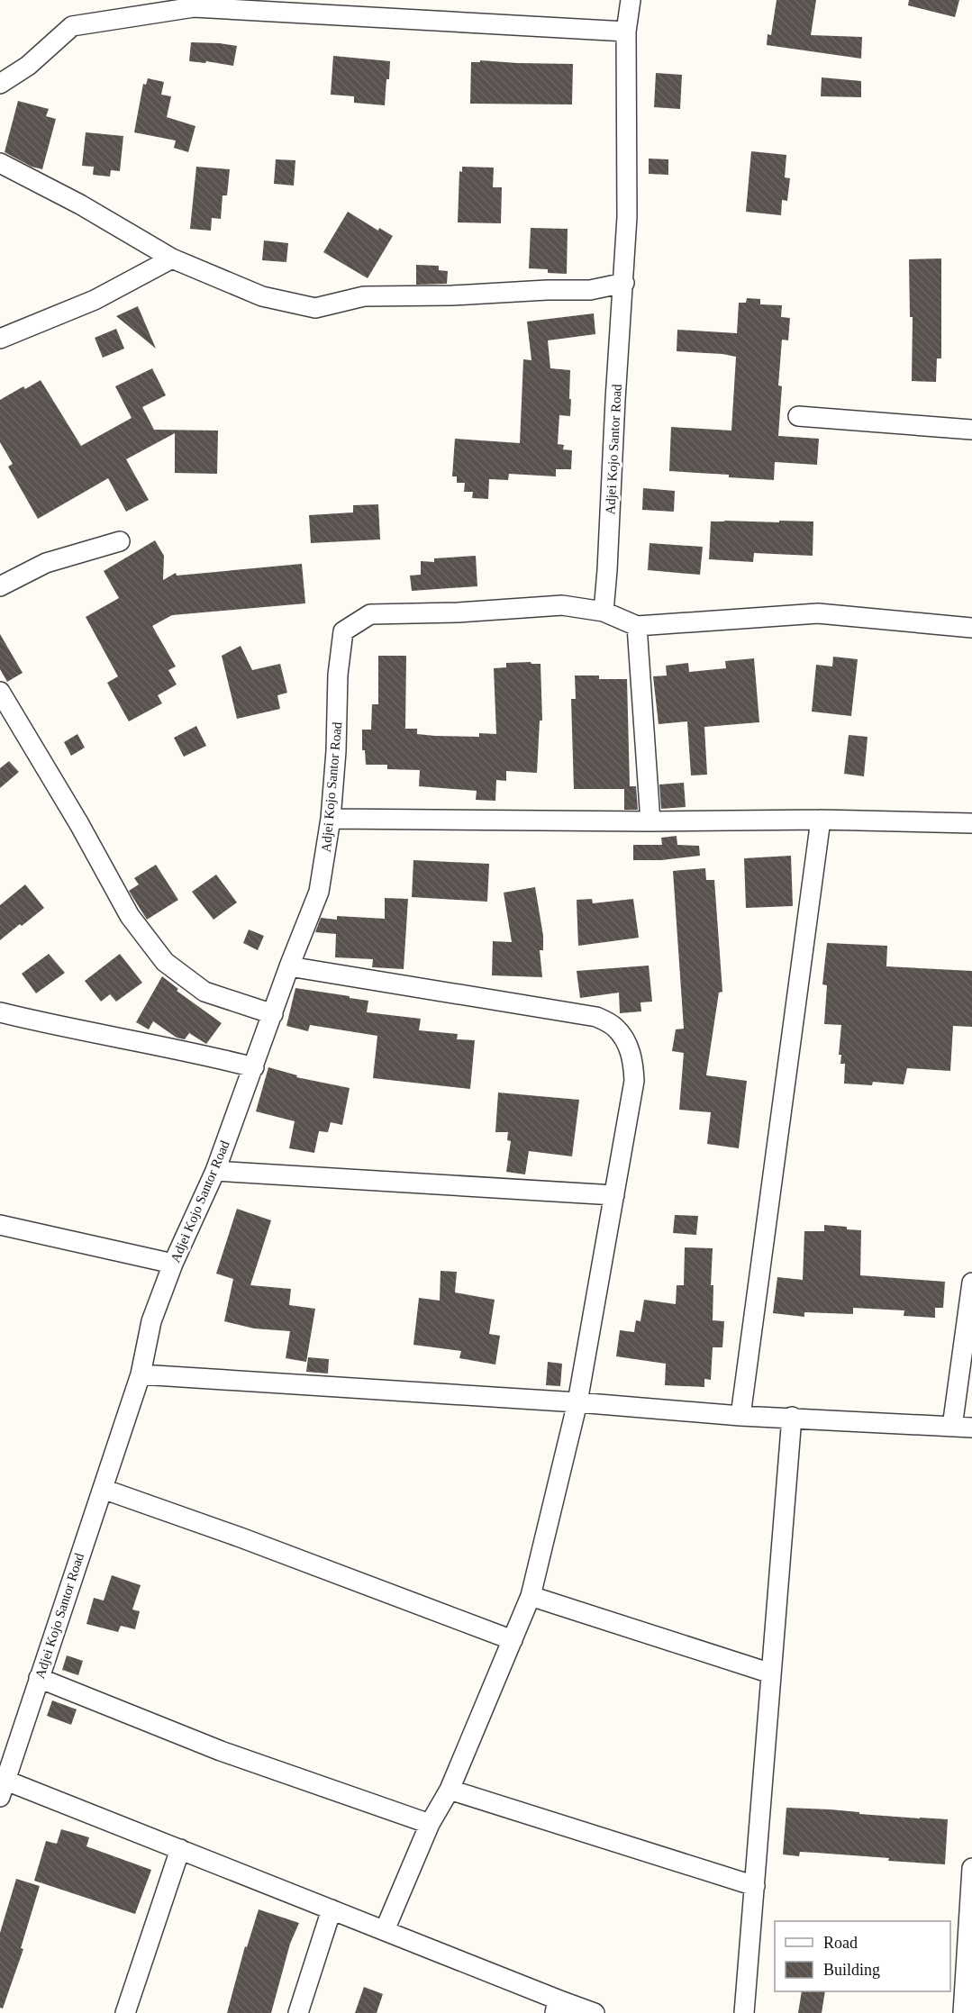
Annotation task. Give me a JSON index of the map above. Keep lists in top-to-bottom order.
{
  "streets": {
    "street": ["Adjei Kojo Santor Road"]
  },
  "legend": ["Road", "Building"]
}
